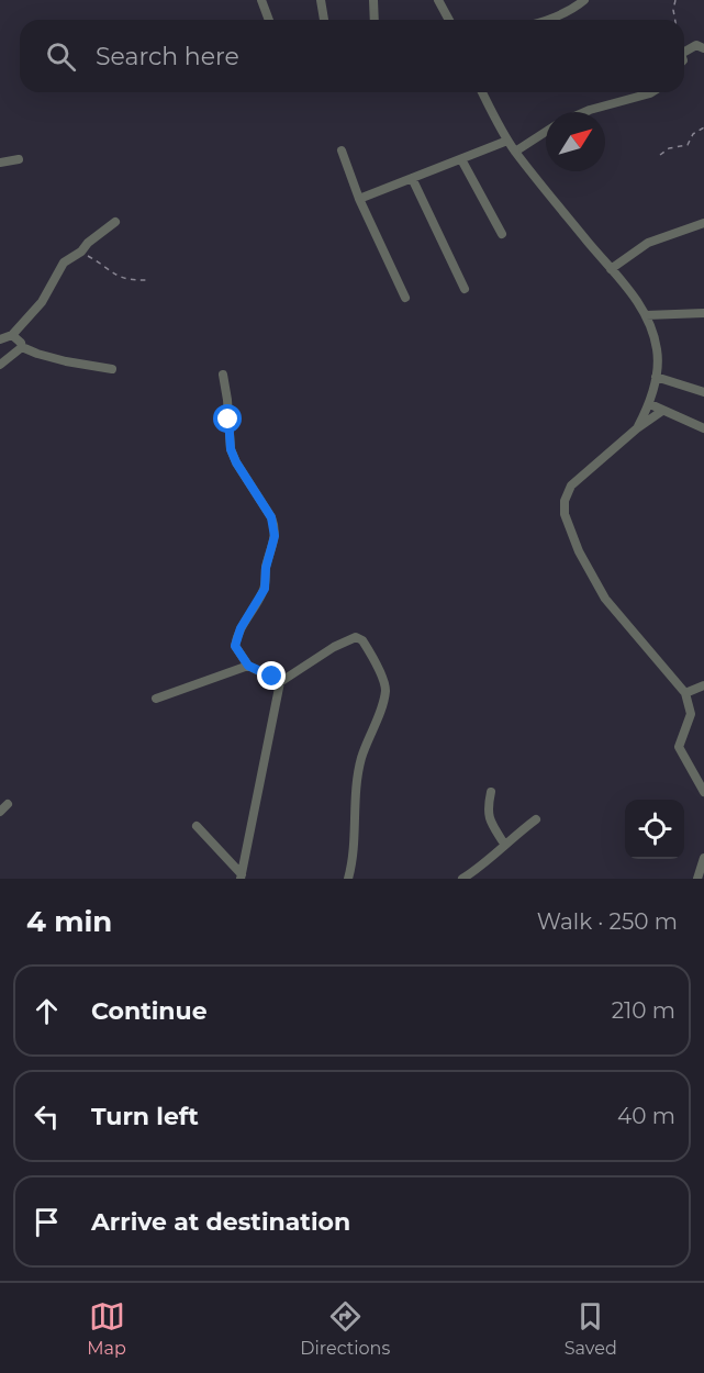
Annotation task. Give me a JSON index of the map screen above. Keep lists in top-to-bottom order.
{
  "north": "top right",
  "page": {
    "search": "Search here",
    "heading": ["4 min", "Walk · 250 m"],
    "list": [
      ["Continue", "210 m"],
      ["Turn left", "40 m"],
      "Arrive at destination"
    ],
    "nav": ["Map", "Directions", "Saved"]
  }
}
